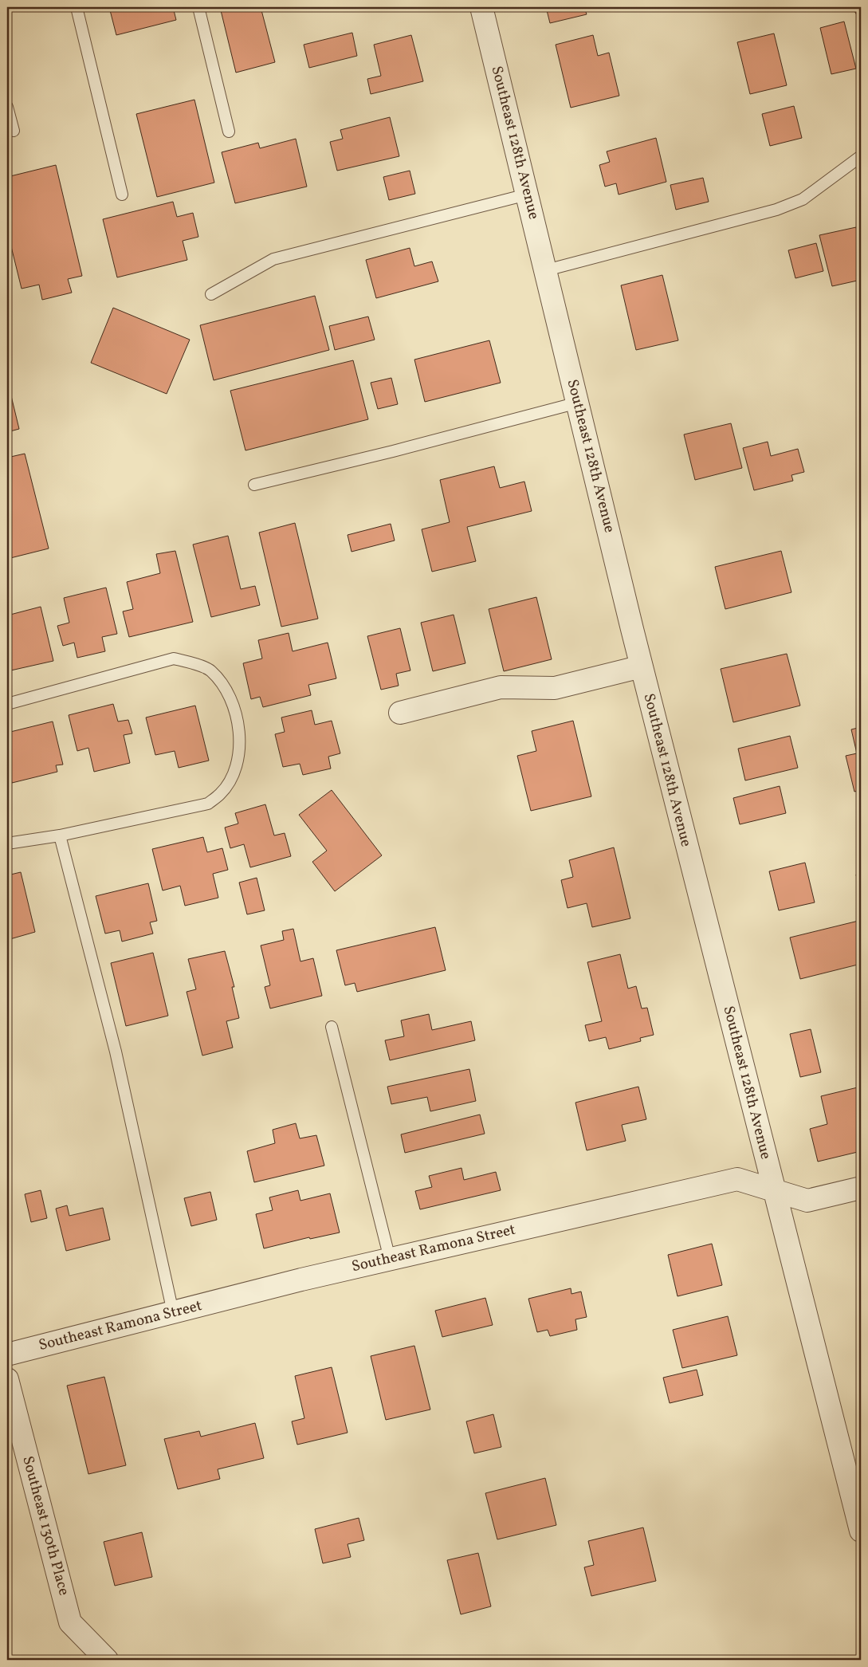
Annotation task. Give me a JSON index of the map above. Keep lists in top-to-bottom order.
{
  "streets": {
    "street": ["Southeast 128th Avenue", "Southeast Ramona Street", "Southeast 130th Place"]
  },
  "crossings": [
    ["Southeast 128th Avenue", "Southeast Ramona Street"]
  ]
}
